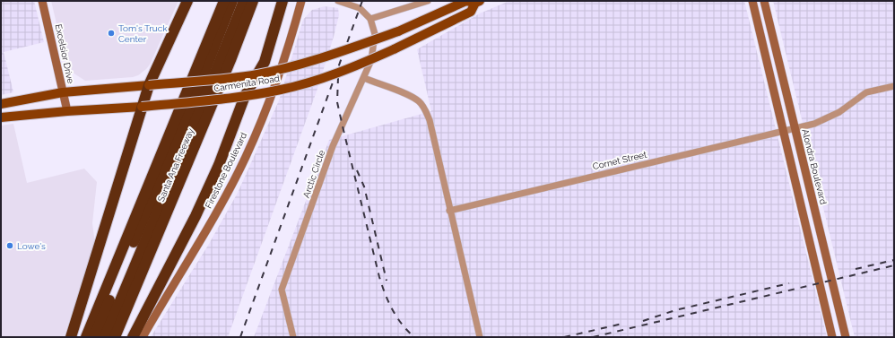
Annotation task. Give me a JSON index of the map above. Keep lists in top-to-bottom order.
{
  "streets": {
    "highway": ["Santa Ana Freeway"],
    "main road": [
      "Excelsior Drive",
      "Carmenita Road",
      "Alondra Boulevard",
      "Firestone Boulevard"
    ],
    "street": ["Cornet Street", "Arctic Circle"]
  },
  "crossings": [
    ["Excelsior Drive", "Carmenita Road"],
    ["Cornet Street", "Alondra Boulevard"]
  ],
  "places": ["Tom's Truck Center", "Lowe's"]
}
